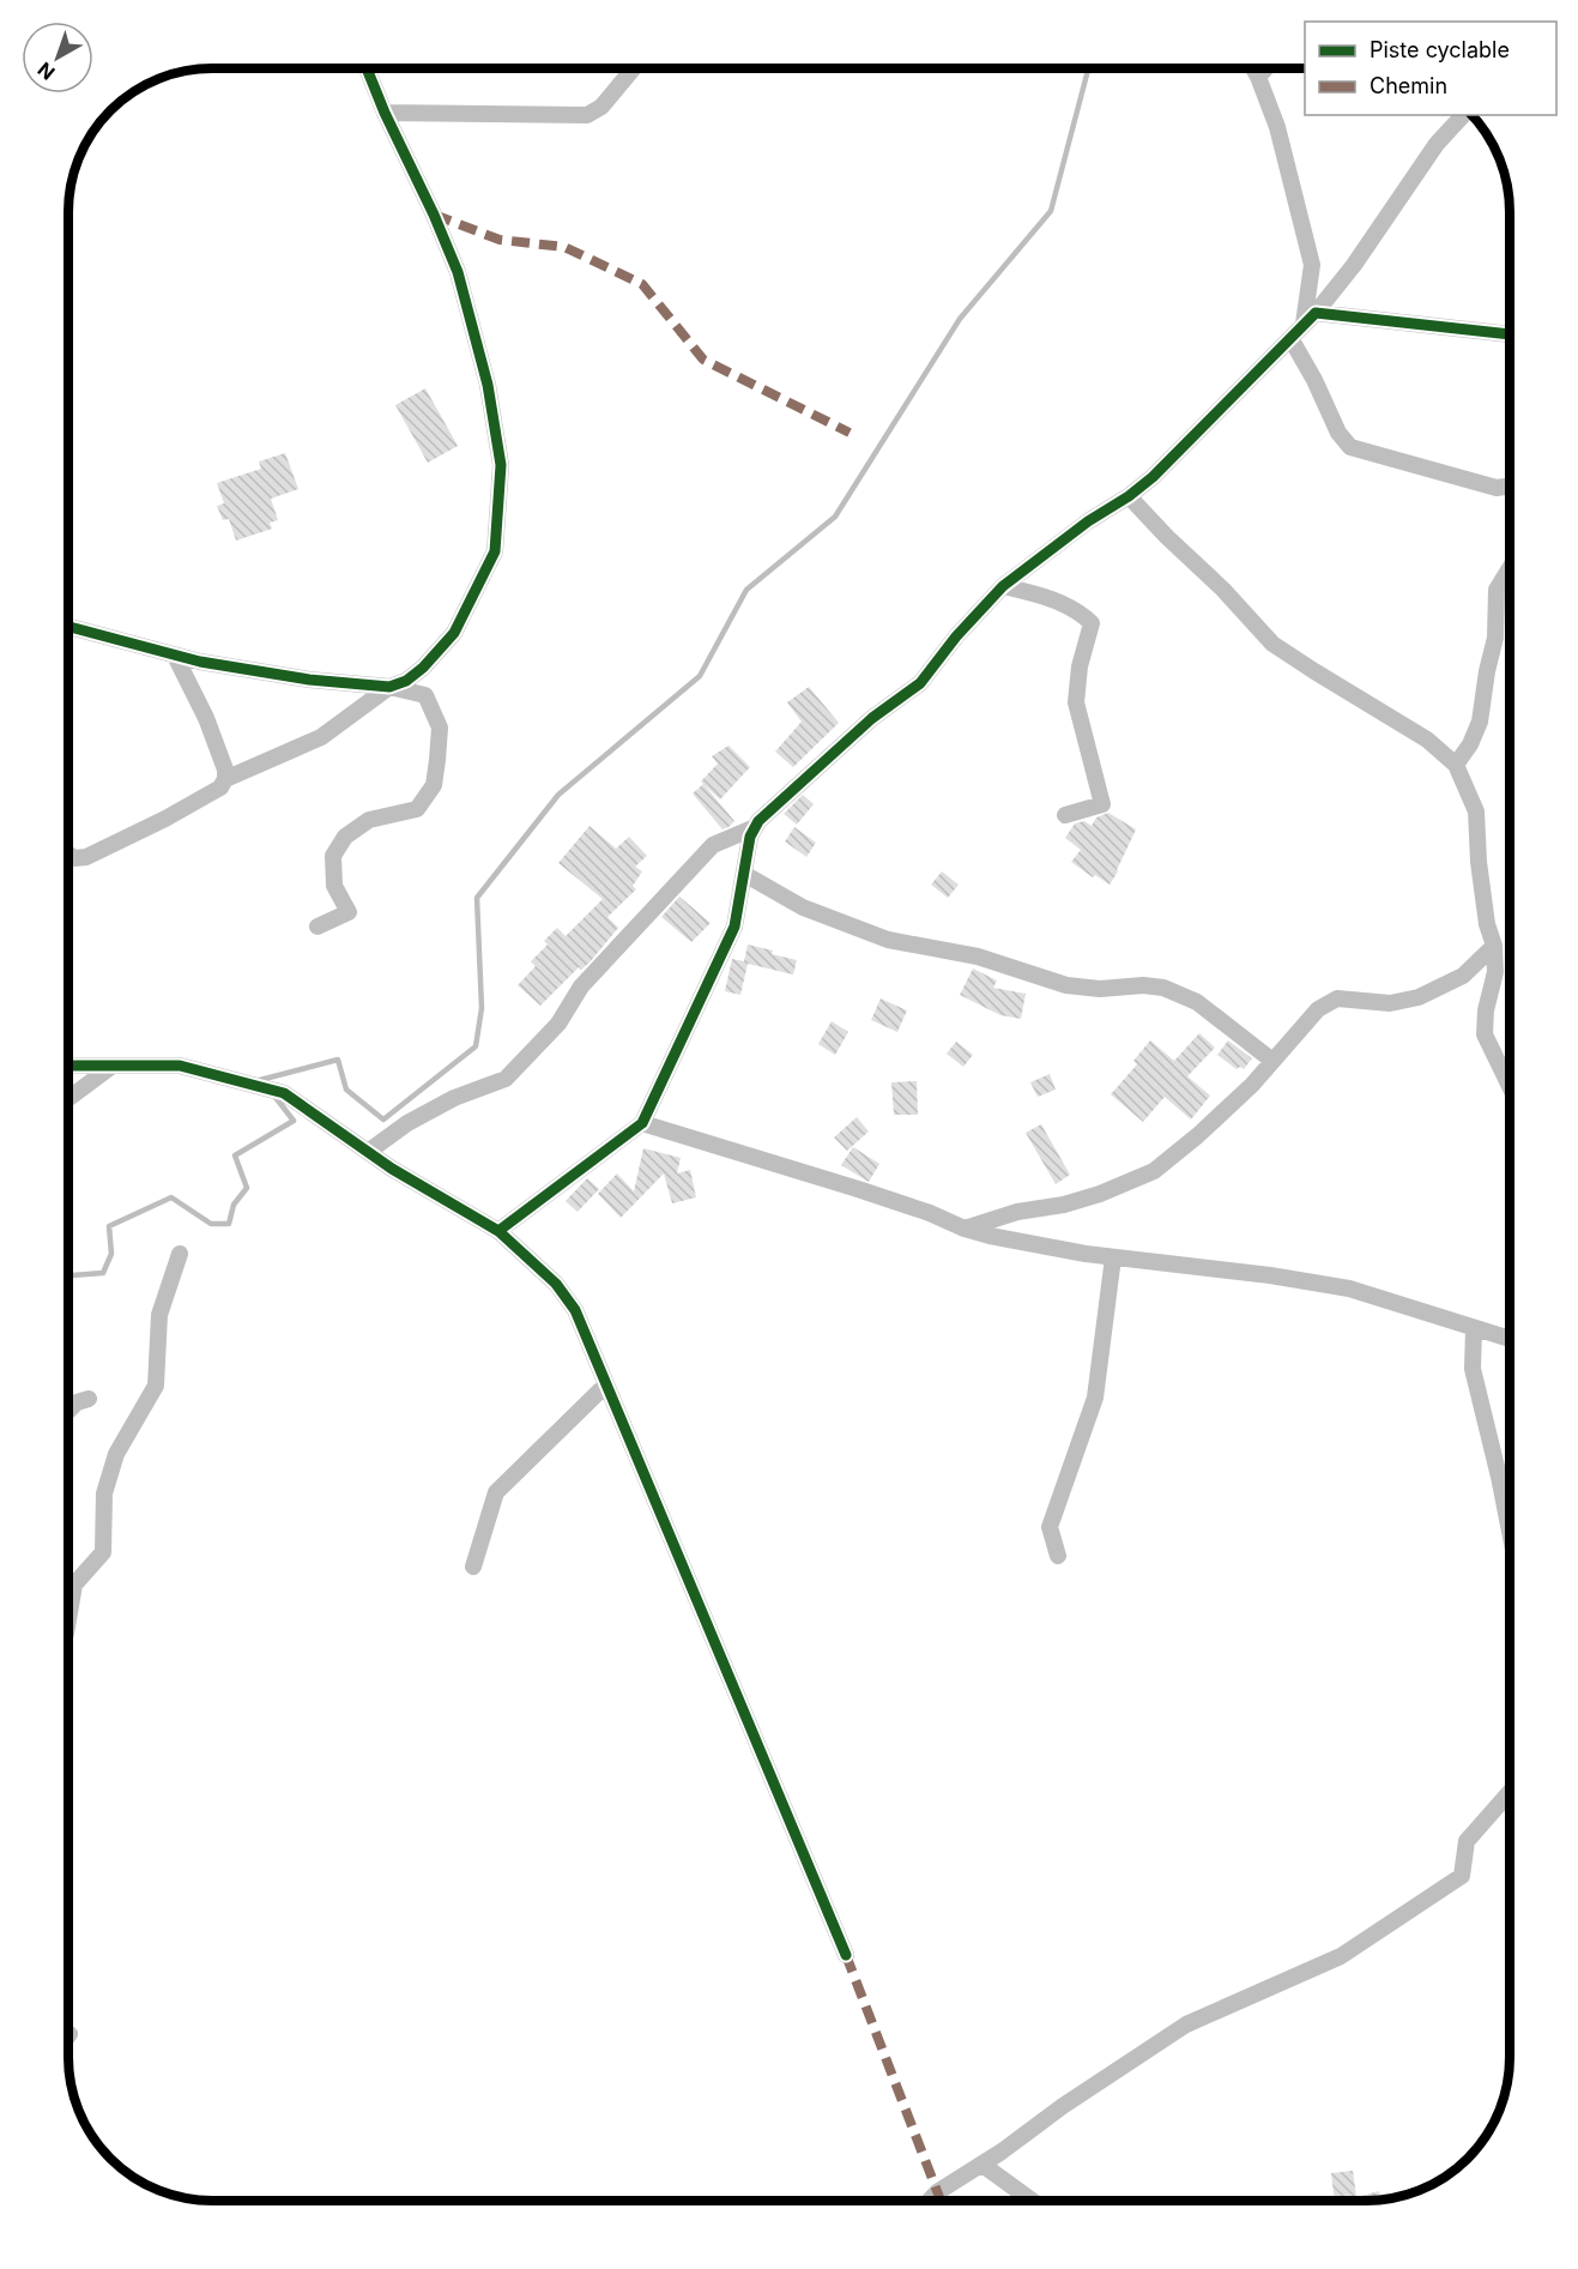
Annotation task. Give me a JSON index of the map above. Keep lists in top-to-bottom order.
{
  "legend": ["Piste cyclable", "Chemin"],
  "north": "bottom left"
}
